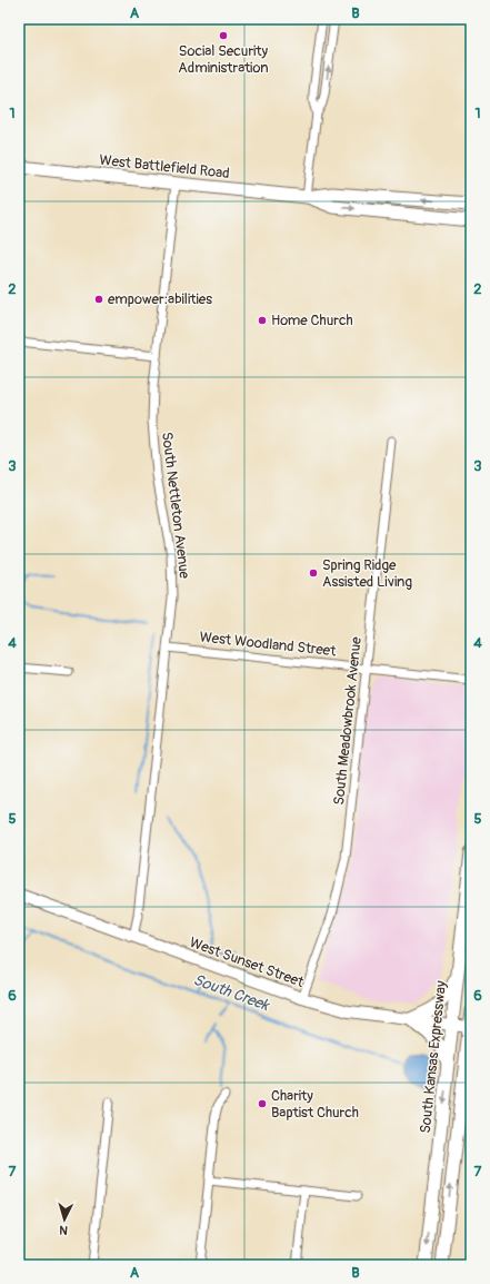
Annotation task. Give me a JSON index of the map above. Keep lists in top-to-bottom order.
{
  "streets": {
    "main road": ["West Battlefield Road", "West Sunset Street", "South Kansas Expressway"],
    "street": ["South Nettleton Avenue", "West Woodland Street", "South Meadowbrook Avenue"]
  },
  "crossings": [
    ["West Battlefield Road", "South Nettleton Avenue"],
    ["South Nettleton Avenue", "West Woodland Street"],
    ["South Nettleton Avenue", "West Sunset Street"],
    ["West Woodland Street", "South Meadowbrook Avenue"],
    ["South Meadowbrook Avenue", "West Sunset Street"],
    ["West Sunset Street", "South Kansas Expressway"]
  ],
  "water": ["South Creek"],
  "places": [
    "Social Security Administration",
    "empower:abilities",
    "Home Church",
    "Spring Ridge Assisted Living",
    "Charity Baptist Church"
  ],
  "north": "bottom",
  "grid": {
    "columns": ["A", "B"],
    "rows": [
      "1",
      "2",
      "3",
      "4",
      "5",
      "6",
      "7"
    ]
  }
}
